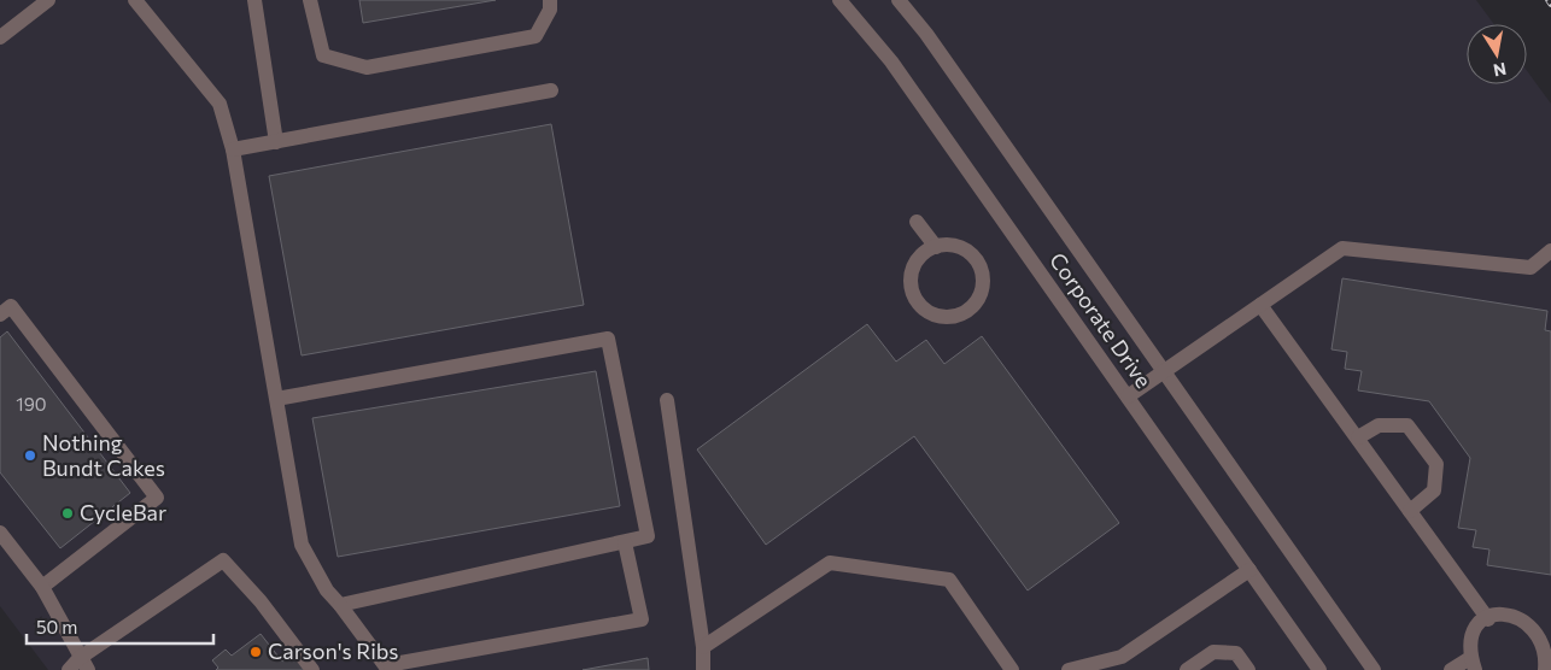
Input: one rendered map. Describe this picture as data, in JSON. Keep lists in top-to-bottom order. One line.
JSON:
{"streets":{"street":["Corporate Drive"]},"places":["Nothing Bundt Cakes","CycleBar","Carson's Ribs"],"house_numbers":["190"],"scale_bar":"50 m","north":"bottom"}
